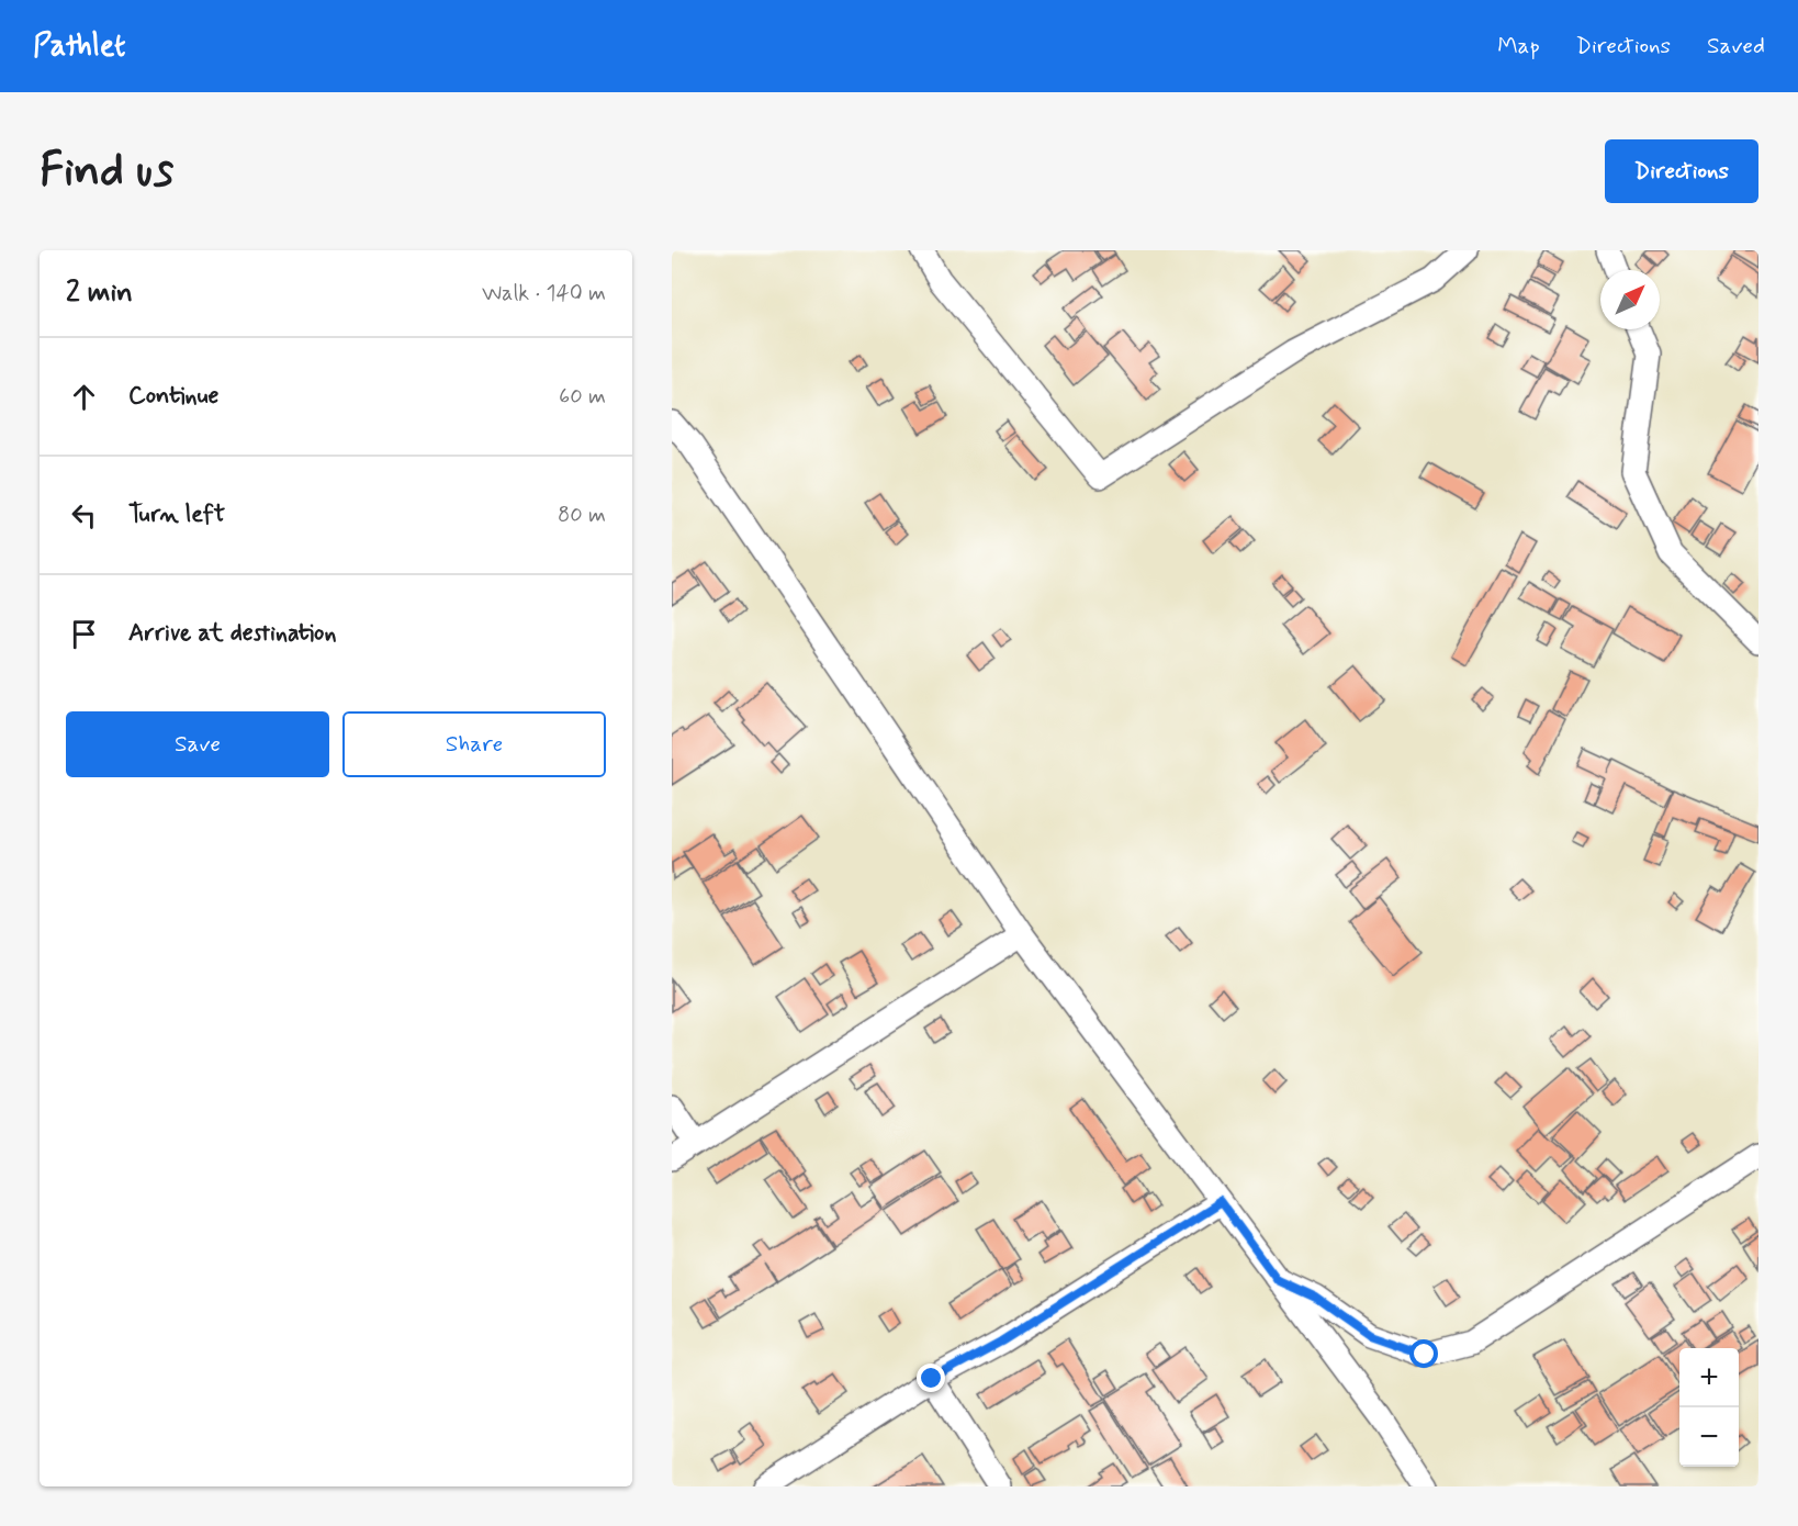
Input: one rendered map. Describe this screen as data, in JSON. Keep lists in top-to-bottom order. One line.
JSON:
{"north":"top right","page":{"header":"Pathlet","nav":["Map","Directions","Saved"],"buttons":["Directions",["Save","Share"]],"title":"Find us","heading":["2 min","Walk · 140 m"],"list":[["Continue","60 m"],["Turn left","80 m"],"Arrive at destination"],"map_buttons":["+","−"]}}
